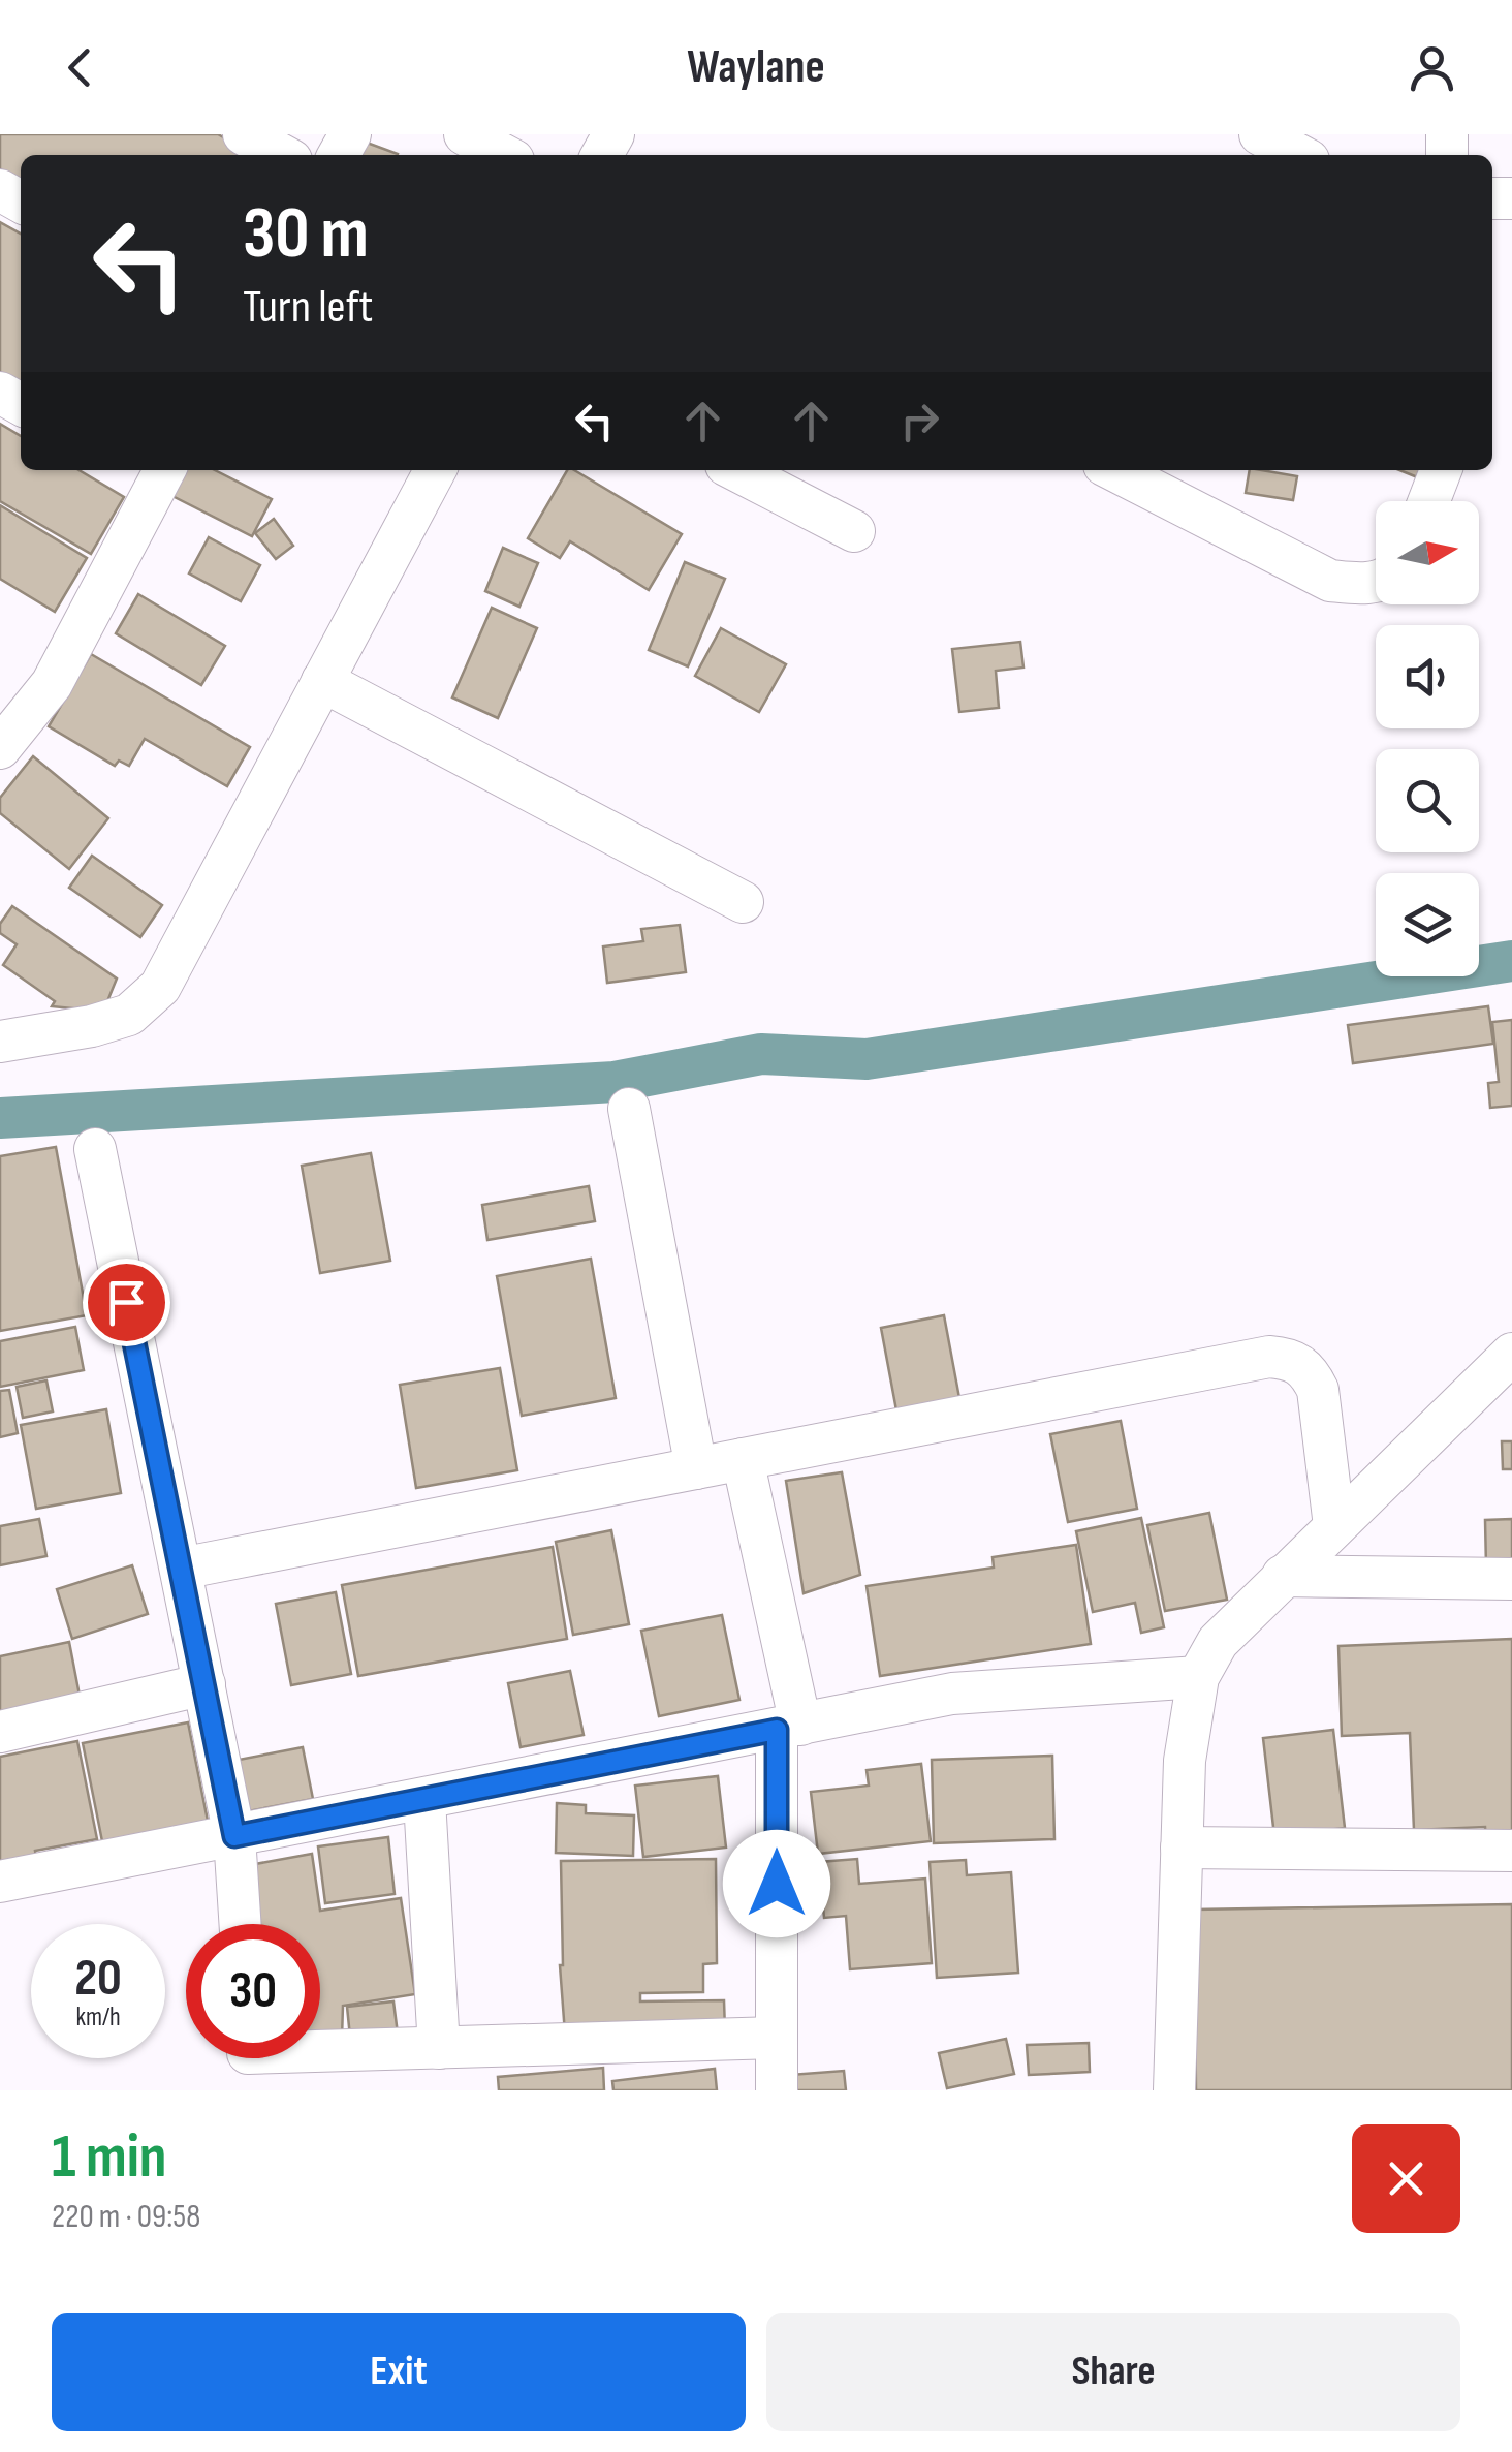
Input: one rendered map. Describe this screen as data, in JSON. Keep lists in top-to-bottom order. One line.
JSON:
{"north":"right","page":{"header":"Waylane","turn":["30 m","Turn left"],"speed":"20 km/h","limit":"30","heading":["1 min","220 m · 09:58"],"buttons":["Exit","Share"]}}
